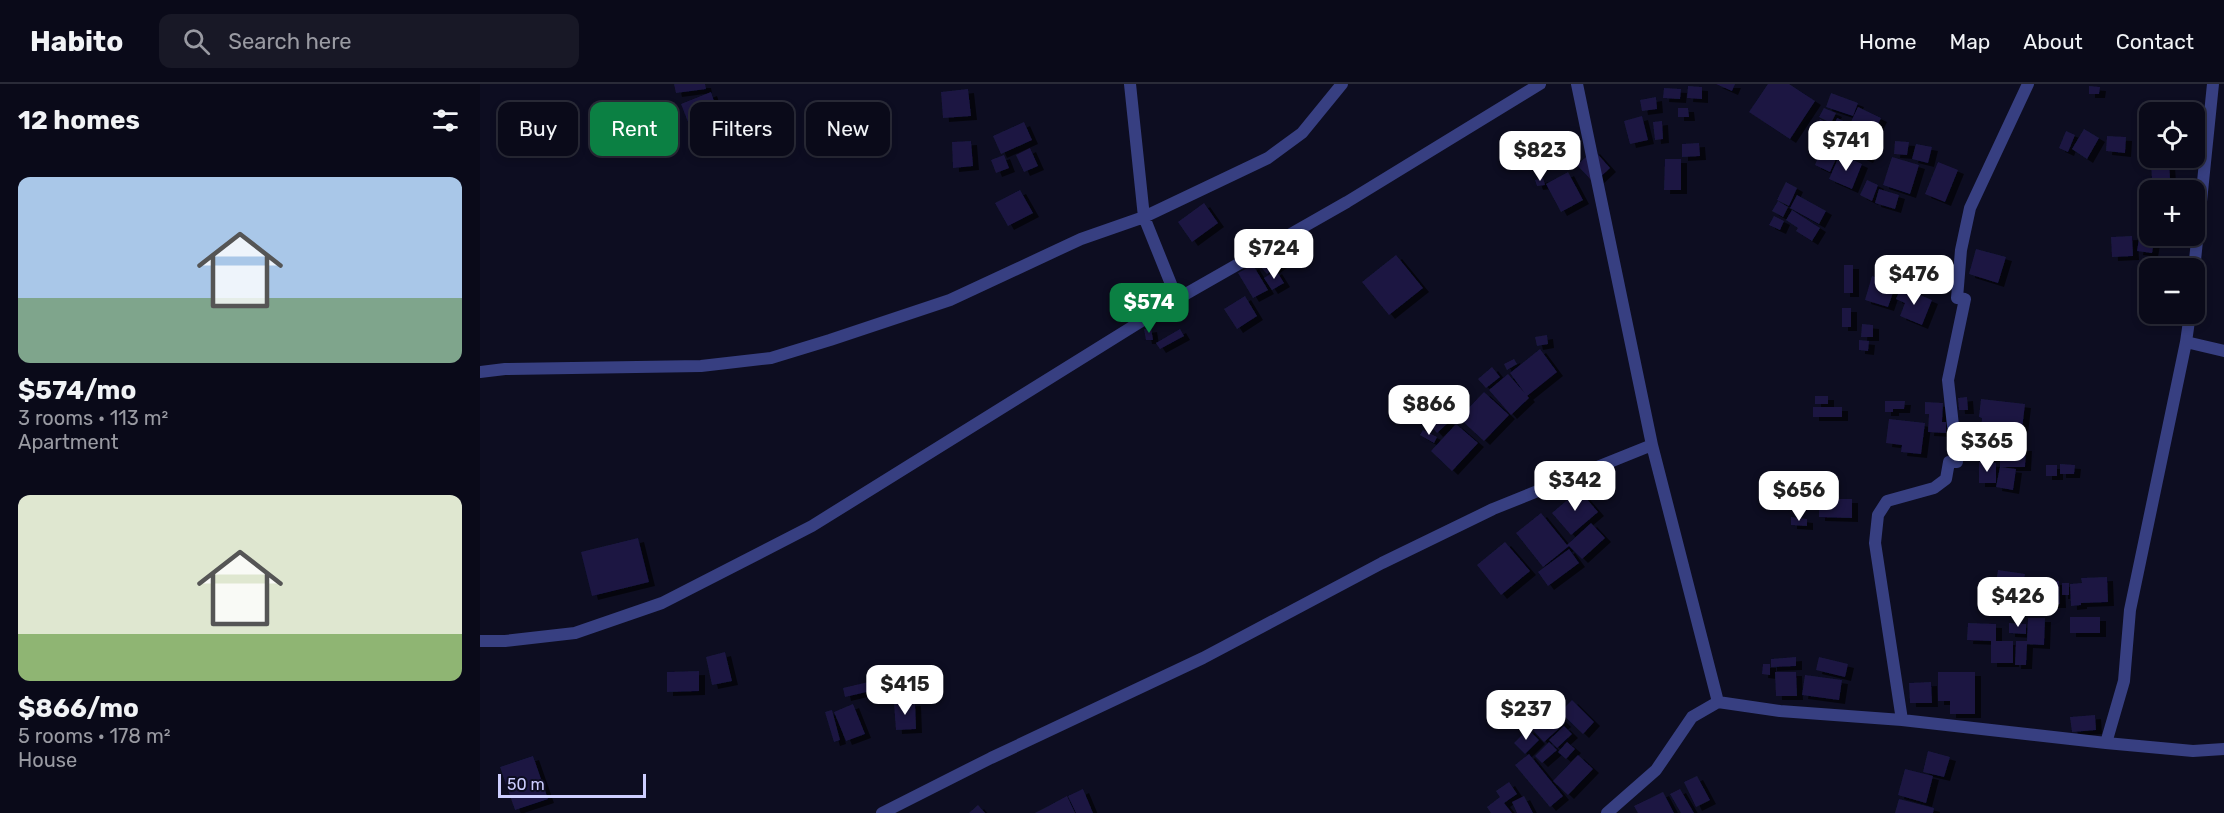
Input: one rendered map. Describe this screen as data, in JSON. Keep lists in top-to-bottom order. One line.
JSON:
{"scale_bar":"50 m","page":{"header":"Habito","search":"Search here","nav":["Home","Map","About","Contact"],"heading":"12 homes","map_buttons":["+","−"],"chip":["Buy","Rent","Filters","New"],"price":["$741","$823","$724","$476","$574","$866","$365","$342","$656","$426","$415","$237"],"list":[{"name":"$574/mo","note":"3 rooms · 113 m² · Apartment"},{"name":"$866/mo","note":"5 rooms · 178 m² · House"}],"scale":"50 m"}}
